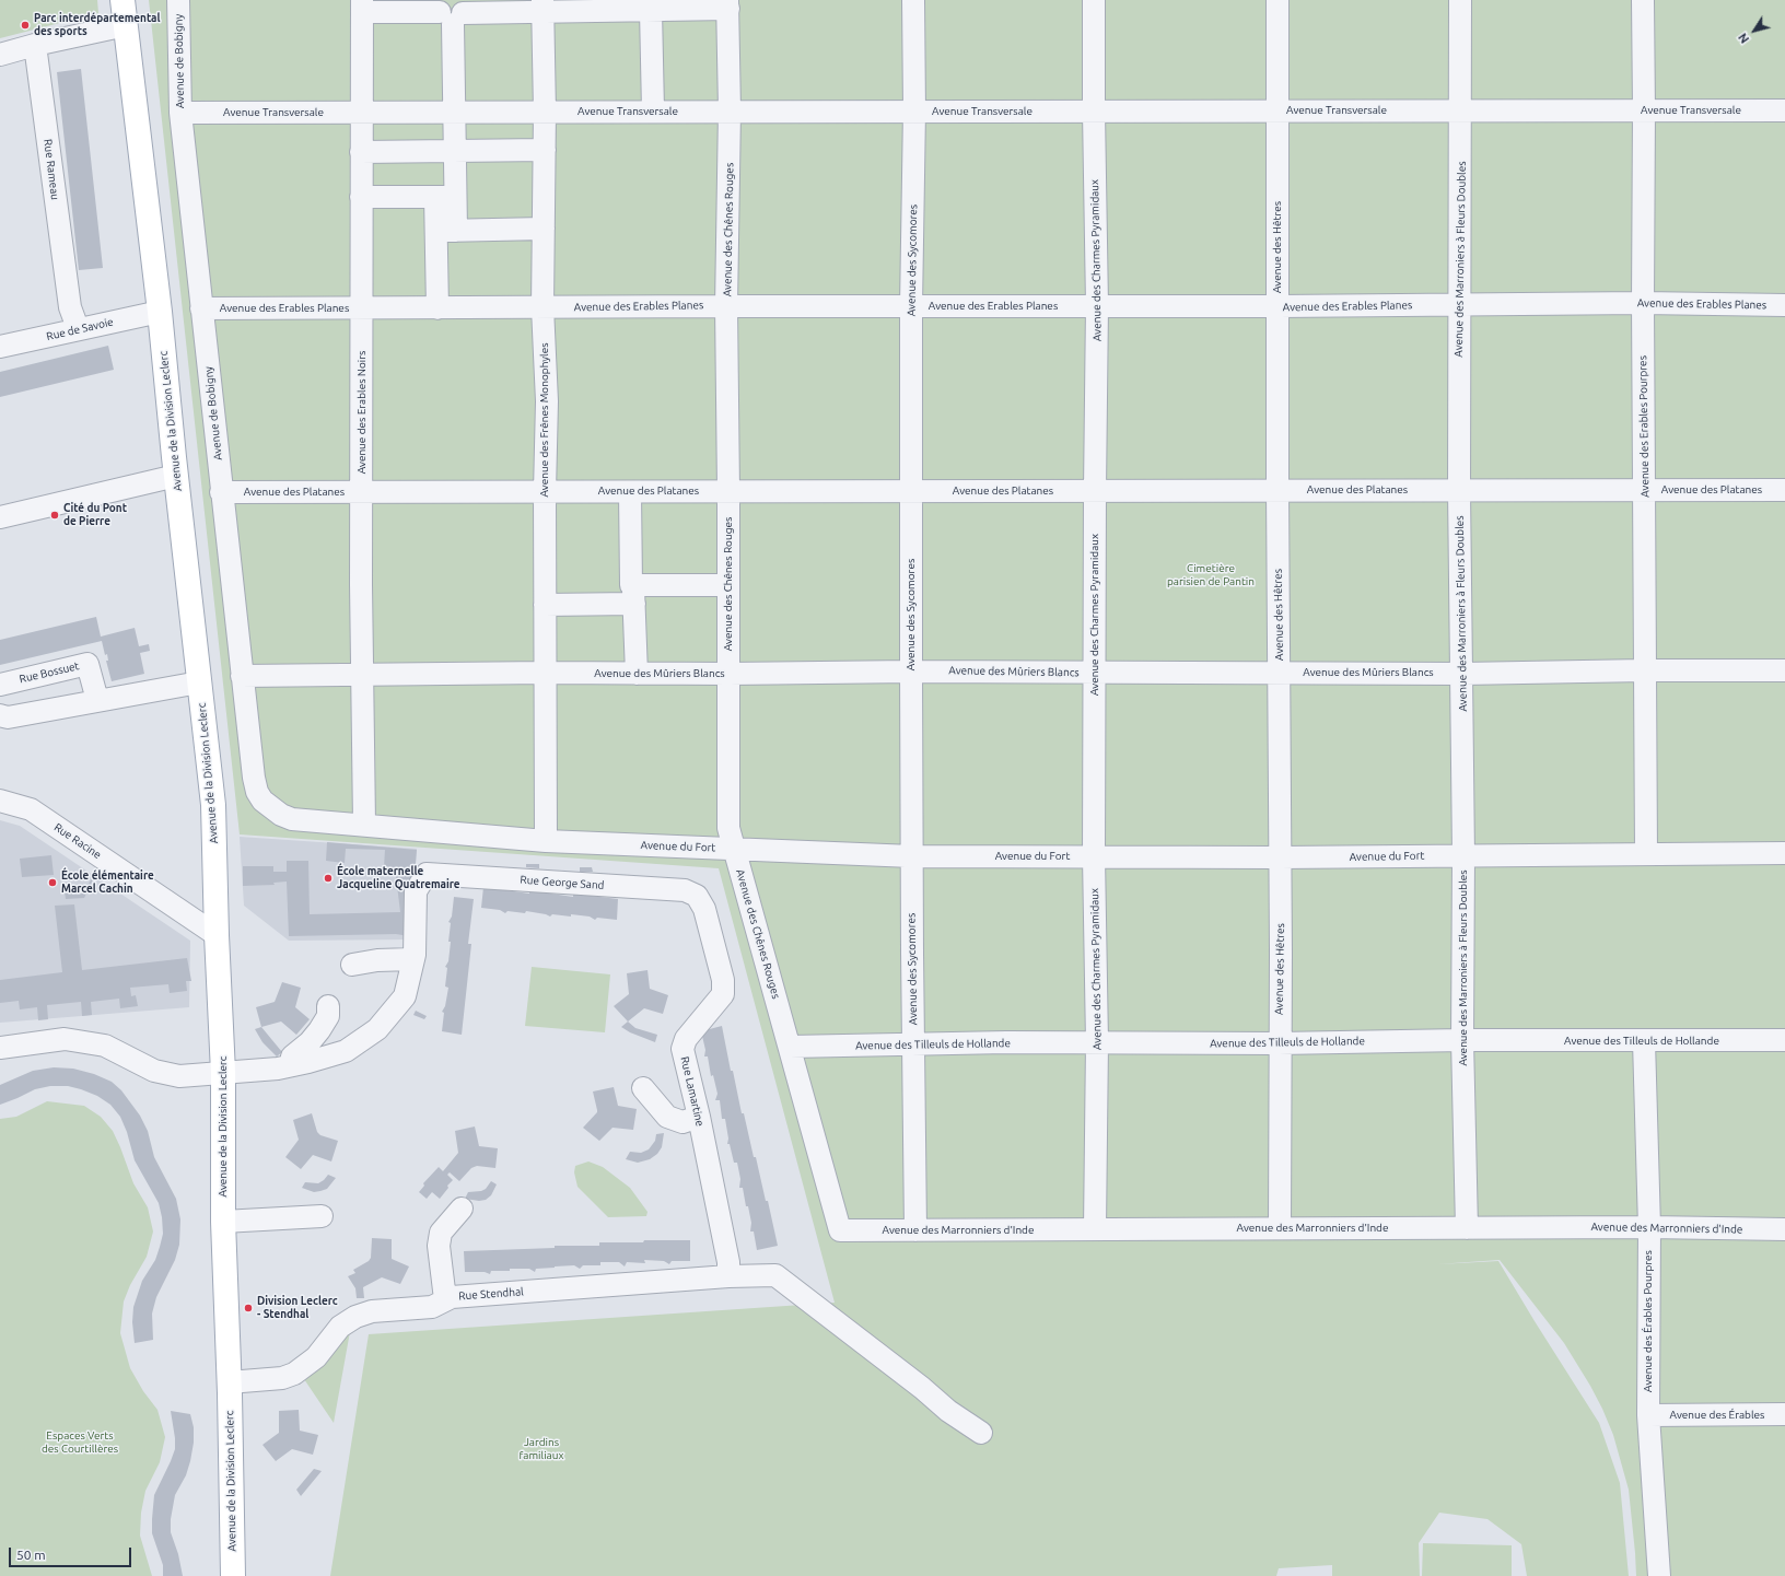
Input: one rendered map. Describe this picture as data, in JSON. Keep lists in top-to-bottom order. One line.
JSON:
{"streets":{"main road":["Avenue de la Division Leclerc"],"street":["Avenue de Bobigny","Avenue Transversale","Rue Rameau","Avenue des Chênes Rouges","Avenue des Hêtres","Avenue des Marroniers à Fleurs Doubles","Avenue des Sycomores","Avenue des Charmes Pyramidaux","Avenue des Erables Planes","Rue de Savoie","Avenue des Erables Noirs","Avenue des Frênes Monophyles","Avenue des Erables Pourpres","Avenue des Platanes","Avenue des Mûriers Blancs","Rue Bossuet","Rue Racine","Avenue du Fort","Rue George Sand","Avenue des Tilleuls de Hollande","Rue Lamartine","Avenue des Marronniers d'Inde","Rue Stendhal","Avenue des Érables Pourpres","Avenue des Érables"]},"crossings":[["Avenue de Bobigny","Avenue Transversale"],["Avenue de Bobigny","Avenue des Erables Planes"],["Avenue de Bobigny","Avenue des Platanes"],["Avenue de Bobigny","Avenue des Mûriers Blancs"],["Avenue de Bobigny","Avenue du Fort"],["Avenue Transversale","Avenue des Chênes Rouges"],["Avenue Transversale","Avenue des Hêtres"],["Avenue Transversale","Avenue des Marroniers à Fleurs Doubles"],["Avenue Transversale","Avenue des Sycomores"],["Avenue Transversale","Avenue des Charmes Pyramidaux"],["Avenue Transversale","Avenue des Erables Noirs"],["Avenue Transversale","Avenue des Frênes Monophyles"],["Avenue Transversale","Avenue des Erables Pourpres"],["Rue Rameau","Rue de Savoie"],["Avenue des Chênes Rouges","Avenue des Erables Planes"],["Avenue des Chênes Rouges","Avenue des Platanes"],["Avenue des Chênes Rouges","Avenue des Mûriers Blancs"],["Avenue des Chênes Rouges","Avenue du Fort"],["Avenue des Chênes Rouges","Avenue des Tilleuls de Hollande"],["Avenue des Chênes Rouges","Avenue des Marronniers d'Inde"],["Avenue des Hêtres","Avenue des Erables Planes"],["Avenue des Hêtres","Avenue des Platanes"],["Avenue des Hêtres","Avenue des Mûriers Blancs"],["Avenue des Hêtres","Avenue du Fort"],["Avenue des Hêtres","Avenue des Tilleuls de Hollande"],["Avenue des Hêtres","Avenue des Marronniers d'Inde"],["Avenue des Marroniers à Fleurs Doubles","Avenue des Erables Planes"],["Avenue des Marroniers à Fleurs Doubles","Avenue des Platanes"],["Avenue des Marroniers à Fleurs Doubles","Avenue des Mûriers Blancs"],["Avenue des Marroniers à Fleurs Doubles","Avenue du Fort"],["Avenue des Marroniers à Fleurs Doubles","Avenue des Tilleuls de Hollande"],["Avenue des Marroniers à Fleurs Doubles","Avenue des Marronniers d'Inde"],["Avenue des Sycomores","Avenue des Erables Planes"],["Avenue des Sycomores","Avenue des Platanes"],["Avenue des Sycomores","Avenue des Mûriers Blancs"],["Avenue des Sycomores","Avenue du Fort"],["Avenue des Sycomores","Avenue des Tilleuls de Hollande"],["Avenue des Sycomores","Avenue des Marronniers d'Inde"],["Avenue des Charmes Pyramidaux","Avenue des Erables Planes"],["Avenue des Charmes Pyramidaux","Avenue des Platanes"],["Avenue des Charmes Pyramidaux","Avenue des Mûriers Blancs"],["Avenue des Charmes Pyramidaux","Avenue du Fort"],["Avenue des Charmes Pyramidaux","Avenue des Tilleuls de Hollande"],["Avenue des Charmes Pyramidaux","Avenue des Marronniers d'Inde"],["Avenue des Erables Planes","Avenue des Erables Noirs"],["Avenue des Erables Planes","Avenue des Frênes Monophyles"],["Avenue des Erables Planes","Avenue des Erables Pourpres"],["Rue de Savoie","Avenue de la Division Leclerc"],["Avenue des Erables Noirs","Avenue des Platanes"],["Avenue des Erables Noirs","Avenue des Mûriers Blancs"],["Avenue des Erables Noirs","Avenue du Fort"],["Avenue des Frênes Monophyles","Avenue des Platanes"],["Avenue des Frênes Monophyles","Avenue des Mûriers Blancs"],["Avenue des Frênes Monophyles","Avenue du Fort"],["Avenue de la Division Leclerc","Rue Racine"],["Avenue de la Division Leclerc","Rue Stendhal"],["Avenue des Erables Pourpres","Avenue des Platanes"],["Avenue des Erables Pourpres","Avenue des Mûriers Blancs"],["Avenue des Erables Pourpres","Avenue du Fort"],["Rue George Sand","Rue Lamartine"],["Avenue des Tilleuls de Hollande","Avenue des Érables Pourpres"],["Rue Lamartine","Rue Stendhal"],["Avenue des Marronniers d'Inde","Avenue des Érables Pourpres"],["Avenue des Érables Pourpres","Avenue des Érables"]],"parks":["Cimetière parisien de Pantin","Espaces Verts des Courtillères","Jardins familiaux"],"places":["Parc interdépartemental des sports","Cité du Pont de Pierre","École maternelle Jacqueline Quatremaire","École élémentaire Marcel Cachin","Division Leclerc - Stendhal"],"scale_bar":"50 m","north":"bottom left"}
